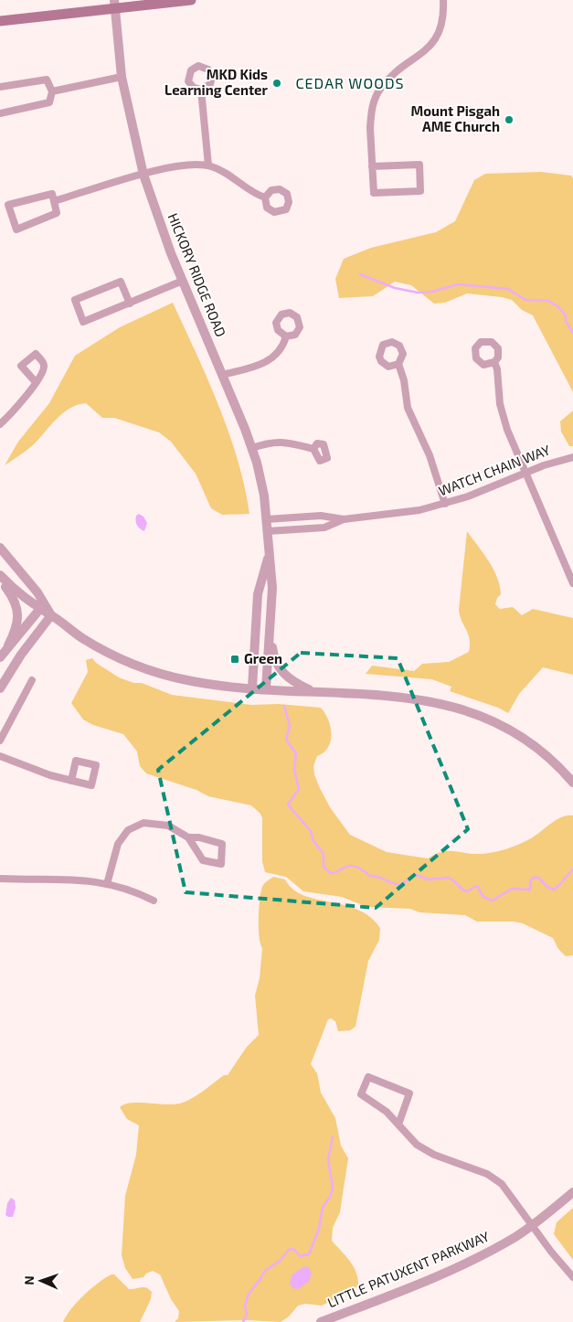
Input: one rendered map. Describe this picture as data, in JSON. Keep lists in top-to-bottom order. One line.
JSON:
{"streets":{"street":["HICKORY RIDGE ROAD","WATCH CHAIN WAY","LITTLE PATUXENT PARKWAY"]},"crossings":[["HICKORY RIDGE ROAD","WATCH CHAIN WAY"]],"districts":["CEDAR WOODS"],"places":{"other":["MKD Kids Learning Center","Mount Pisgah AME Church"],"transit":["Green"]},"north":"left"}
